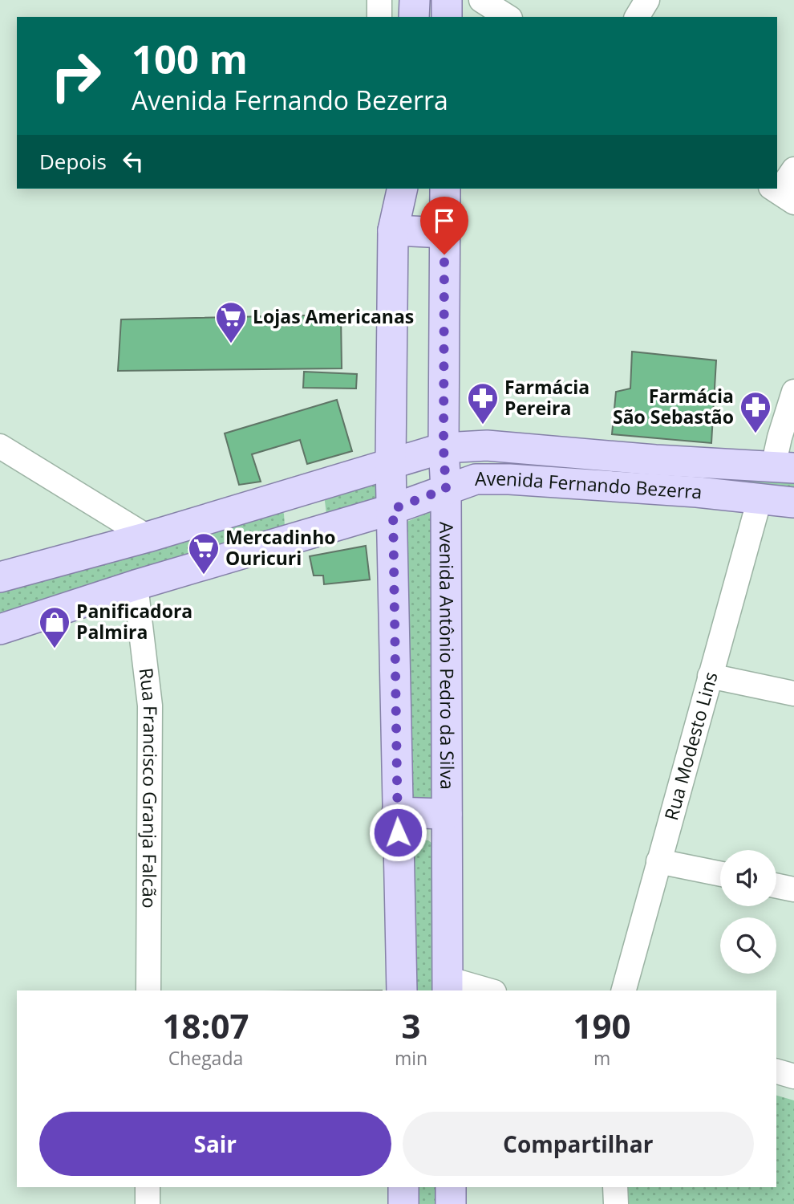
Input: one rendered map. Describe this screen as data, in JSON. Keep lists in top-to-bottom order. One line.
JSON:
{"streets":{"main road":["Avenida Fernando Bezerra","Avenida Antônio Pedro da Silva"],"street":["Rua Modesto Lins","Rua Francisco Granja Falcão"]},"crossings":[["Avenida Fernando Bezerra","Avenida Antônio Pedro da Silva"],["Avenida Fernando Bezerra","Rua Modesto Lins"],["Avenida Fernando Bezerra","Rua Francisco Granja Falcão"]],"places":{"supermarket":["Lojas Americanas","Mercadinho Ouricuri"],"pharmacy":["Farmácia Pereira","Farmácia São Sebastão"],"shop":["Panificadora Palmira"]},"page":{"turn":["100 m","Avenida Fernando Bezerra"],"then":"Depois","eta":["18:07","Chegada","3","min","190","m"],"buttons":["Sair","Compartilhar"]}}
